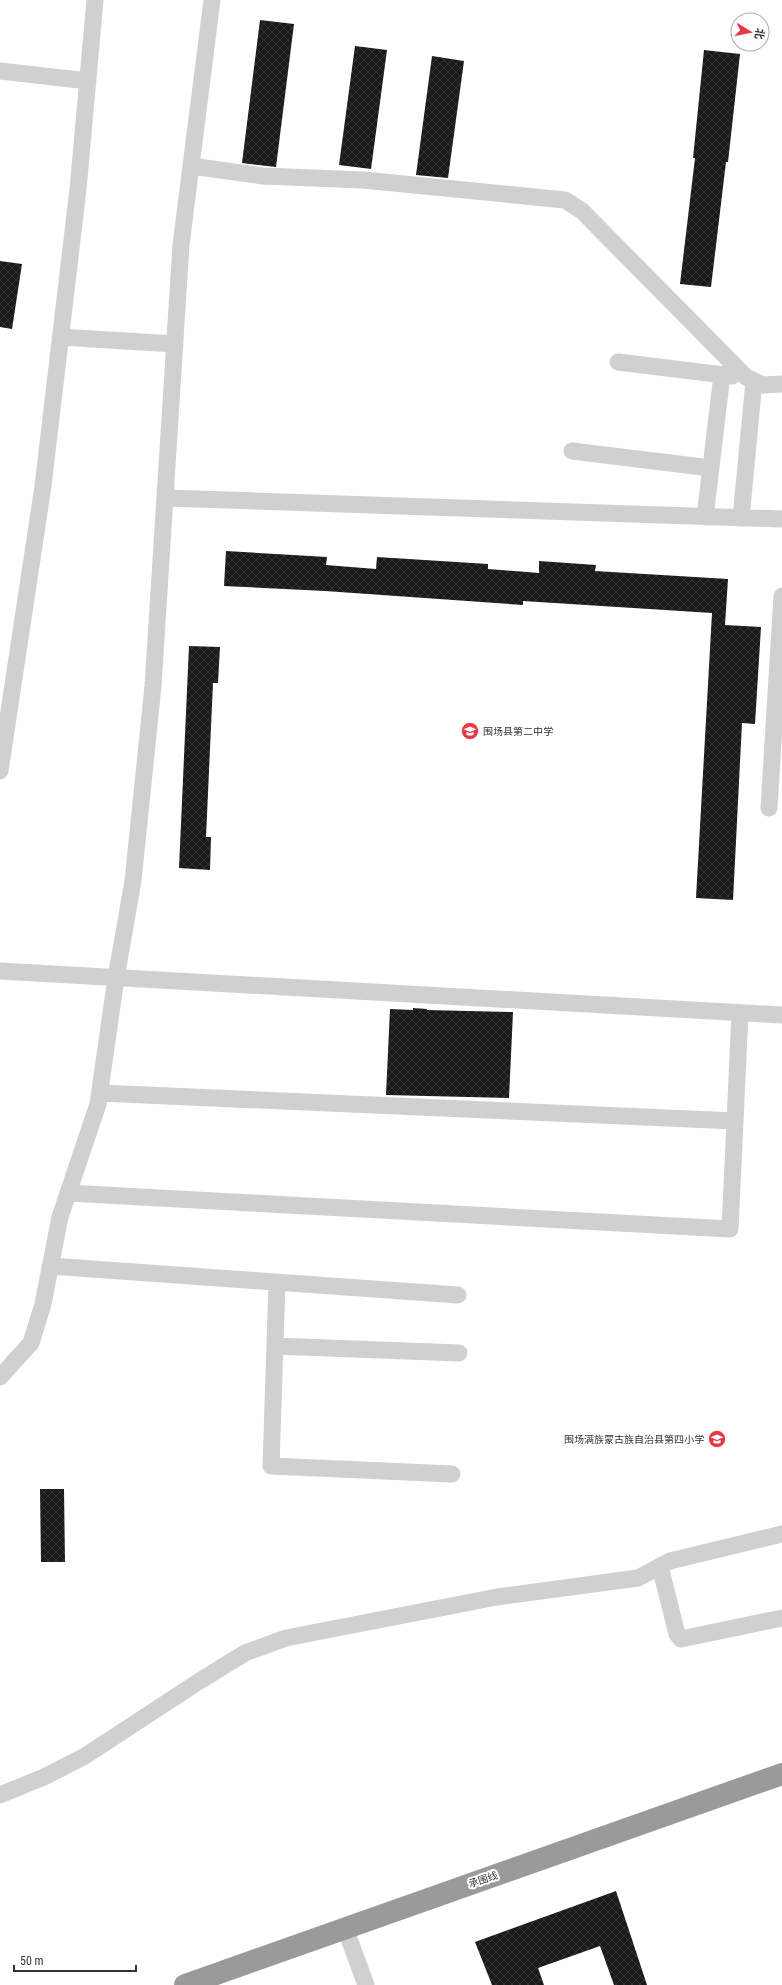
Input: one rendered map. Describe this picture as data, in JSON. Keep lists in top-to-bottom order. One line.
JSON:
{"streets":{"highway":["承围线"]},"places":{"school or university":["围场县第二中学","围场满族蒙古族自治县第四小学"]},"scale_bar":"50 m","north":"right"}
